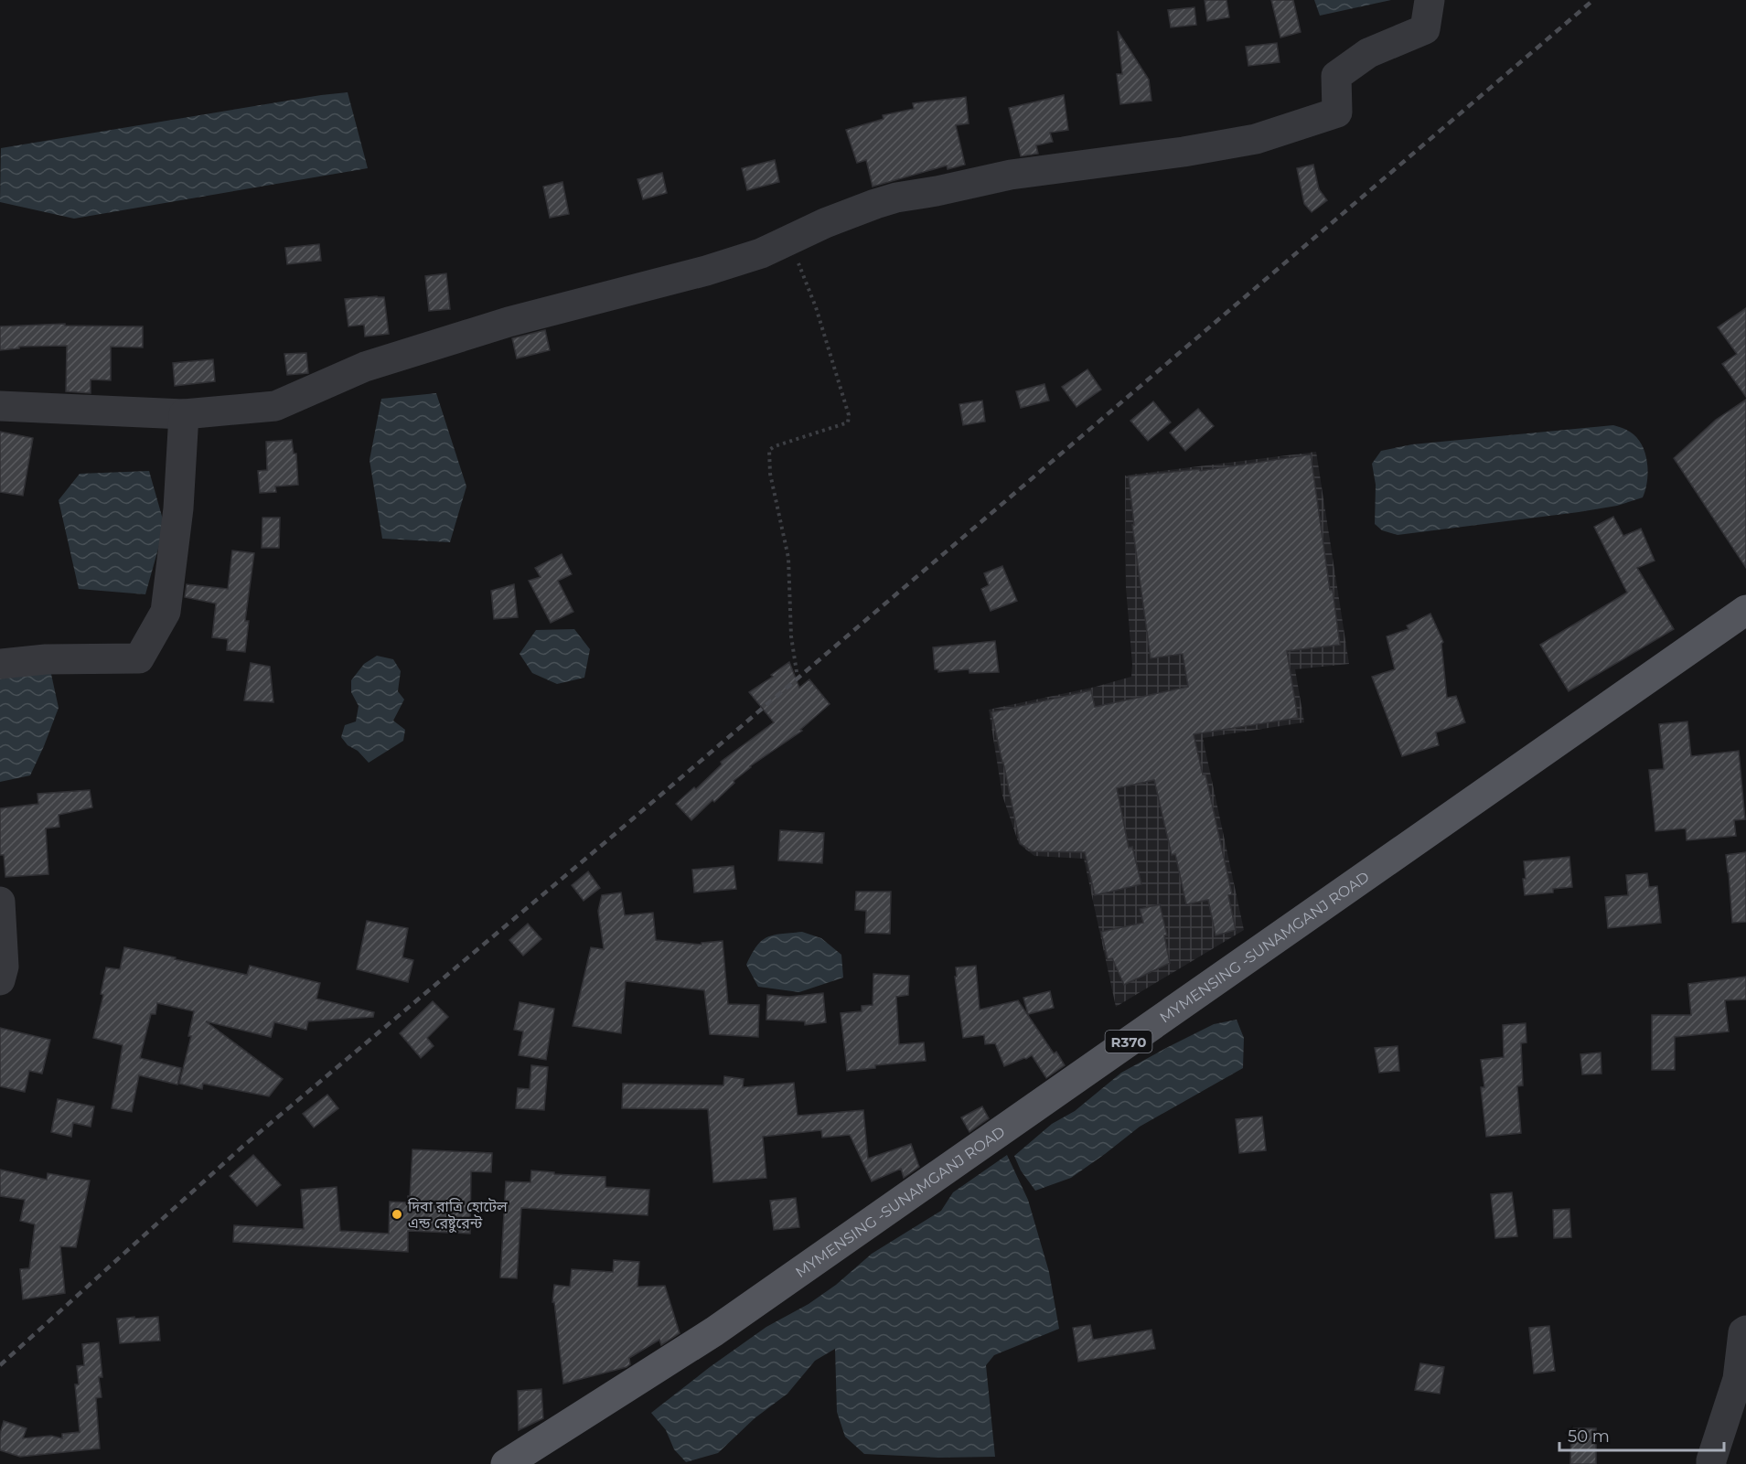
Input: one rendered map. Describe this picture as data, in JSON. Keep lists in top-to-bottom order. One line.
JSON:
{"streets":{"main road":["MYMENSING -SUNAMGANJ ROAD","R370"]},"places":["দিবা রাত্রি হোটেল এন্ড রেষ্টুরেন্ট"],"scale_bar":"50 m"}
